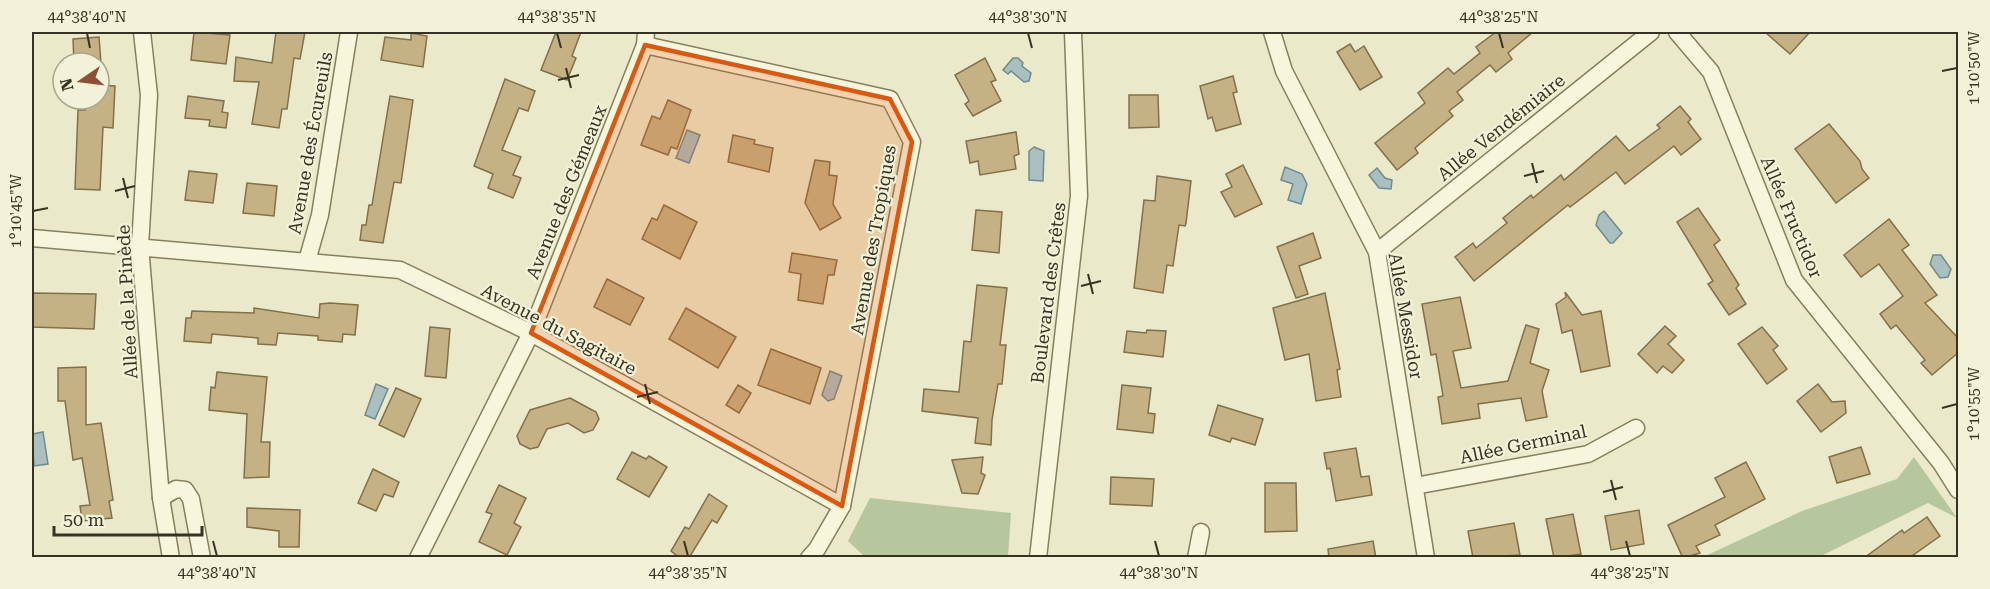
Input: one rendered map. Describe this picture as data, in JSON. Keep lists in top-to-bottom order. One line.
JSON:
{"streets":{"street":["Allée Vendémiaire","Avenue des Écureuils","Avenue des Gémeaux","Allée Fructidor","Avenue des Tropiques","Boulevard des Crêtes","Allée de la Pinède","Allée Messidor","Avenue du Sagitaire","Allée Germinal"]},"crossings":[["Allée Vendémiaire","Allée Messidor"],["Avenue des Écureuils","Avenue du Sagitaire"],["Avenue des Gémeaux","Avenue des Tropiques"],["Avenue des Gémeaux","Avenue du Sagitaire"],["Avenue des Tropiques","Avenue du Sagitaire"],["Allée de la Pinède","Avenue du Sagitaire"],["Allée Messidor","Allée Germinal"]],"scale_bar":"50 m","north":"left","coordinates":["44°38'40\"N","44°38'35\"N","44°38'30\"N","44°38'25\"N","1°10'50\"W","1°10'45\"W","1°10'55\"W"]}
